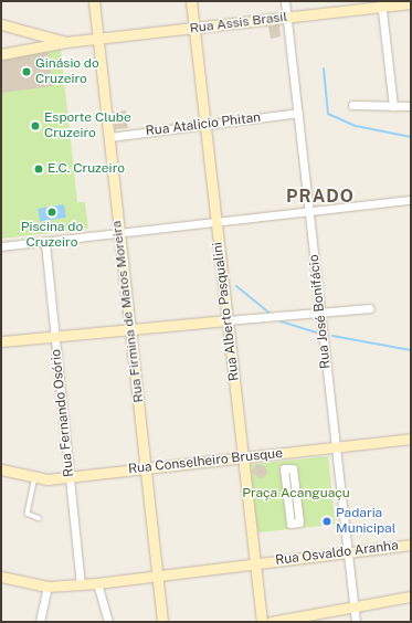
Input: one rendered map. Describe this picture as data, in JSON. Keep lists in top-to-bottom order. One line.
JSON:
{"streets":{"street":["Rua Assis Brasil","Rua Atalicio Phitan","Rua Firmina de Matos Moreira","Rua Alberto Pasqualini","Rua José Bonifácio","Rua Fernando Osório","Rua Conselheiro Brusque","Rua Osvaldo Aranha"]},"crossings":[["Rua Assis Brasil","Rua Firmina de Matos Moreira"],["Rua Assis Brasil","Rua Alberto Pasqualini"],["Rua Assis Brasil","Rua José Bonifácio"],["Rua Atalicio Phitan","Rua Firmina de Matos Moreira"],["Rua Atalicio Phitan","Rua Alberto Pasqualini"],["Rua Atalicio Phitan","Rua José Bonifácio"],["Rua Firmina de Matos Moreira","Rua Conselheiro Brusque"],["Rua Firmina de Matos Moreira","Rua Osvaldo Aranha"],["Rua Alberto Pasqualini","Rua Conselheiro Brusque"],["Rua Alberto Pasqualini","Rua Osvaldo Aranha"],["Rua José Bonifácio","Rua Conselheiro Brusque"],["Rua José Bonifácio","Rua Osvaldo Aranha"],["Rua Fernando Osório","Rua Conselheiro Brusque"],["Rua Fernando Osório","Rua Osvaldo Aranha"]],"districts":["PRADO"],"parks":["Praça Acanguaçu"],"places":["Ginásio do Cruzeiro","Esporte Clube Cruzeiro","E.C. Cruzeiro","Piscina do Cruzeiro","Padaria Municipal"]}
